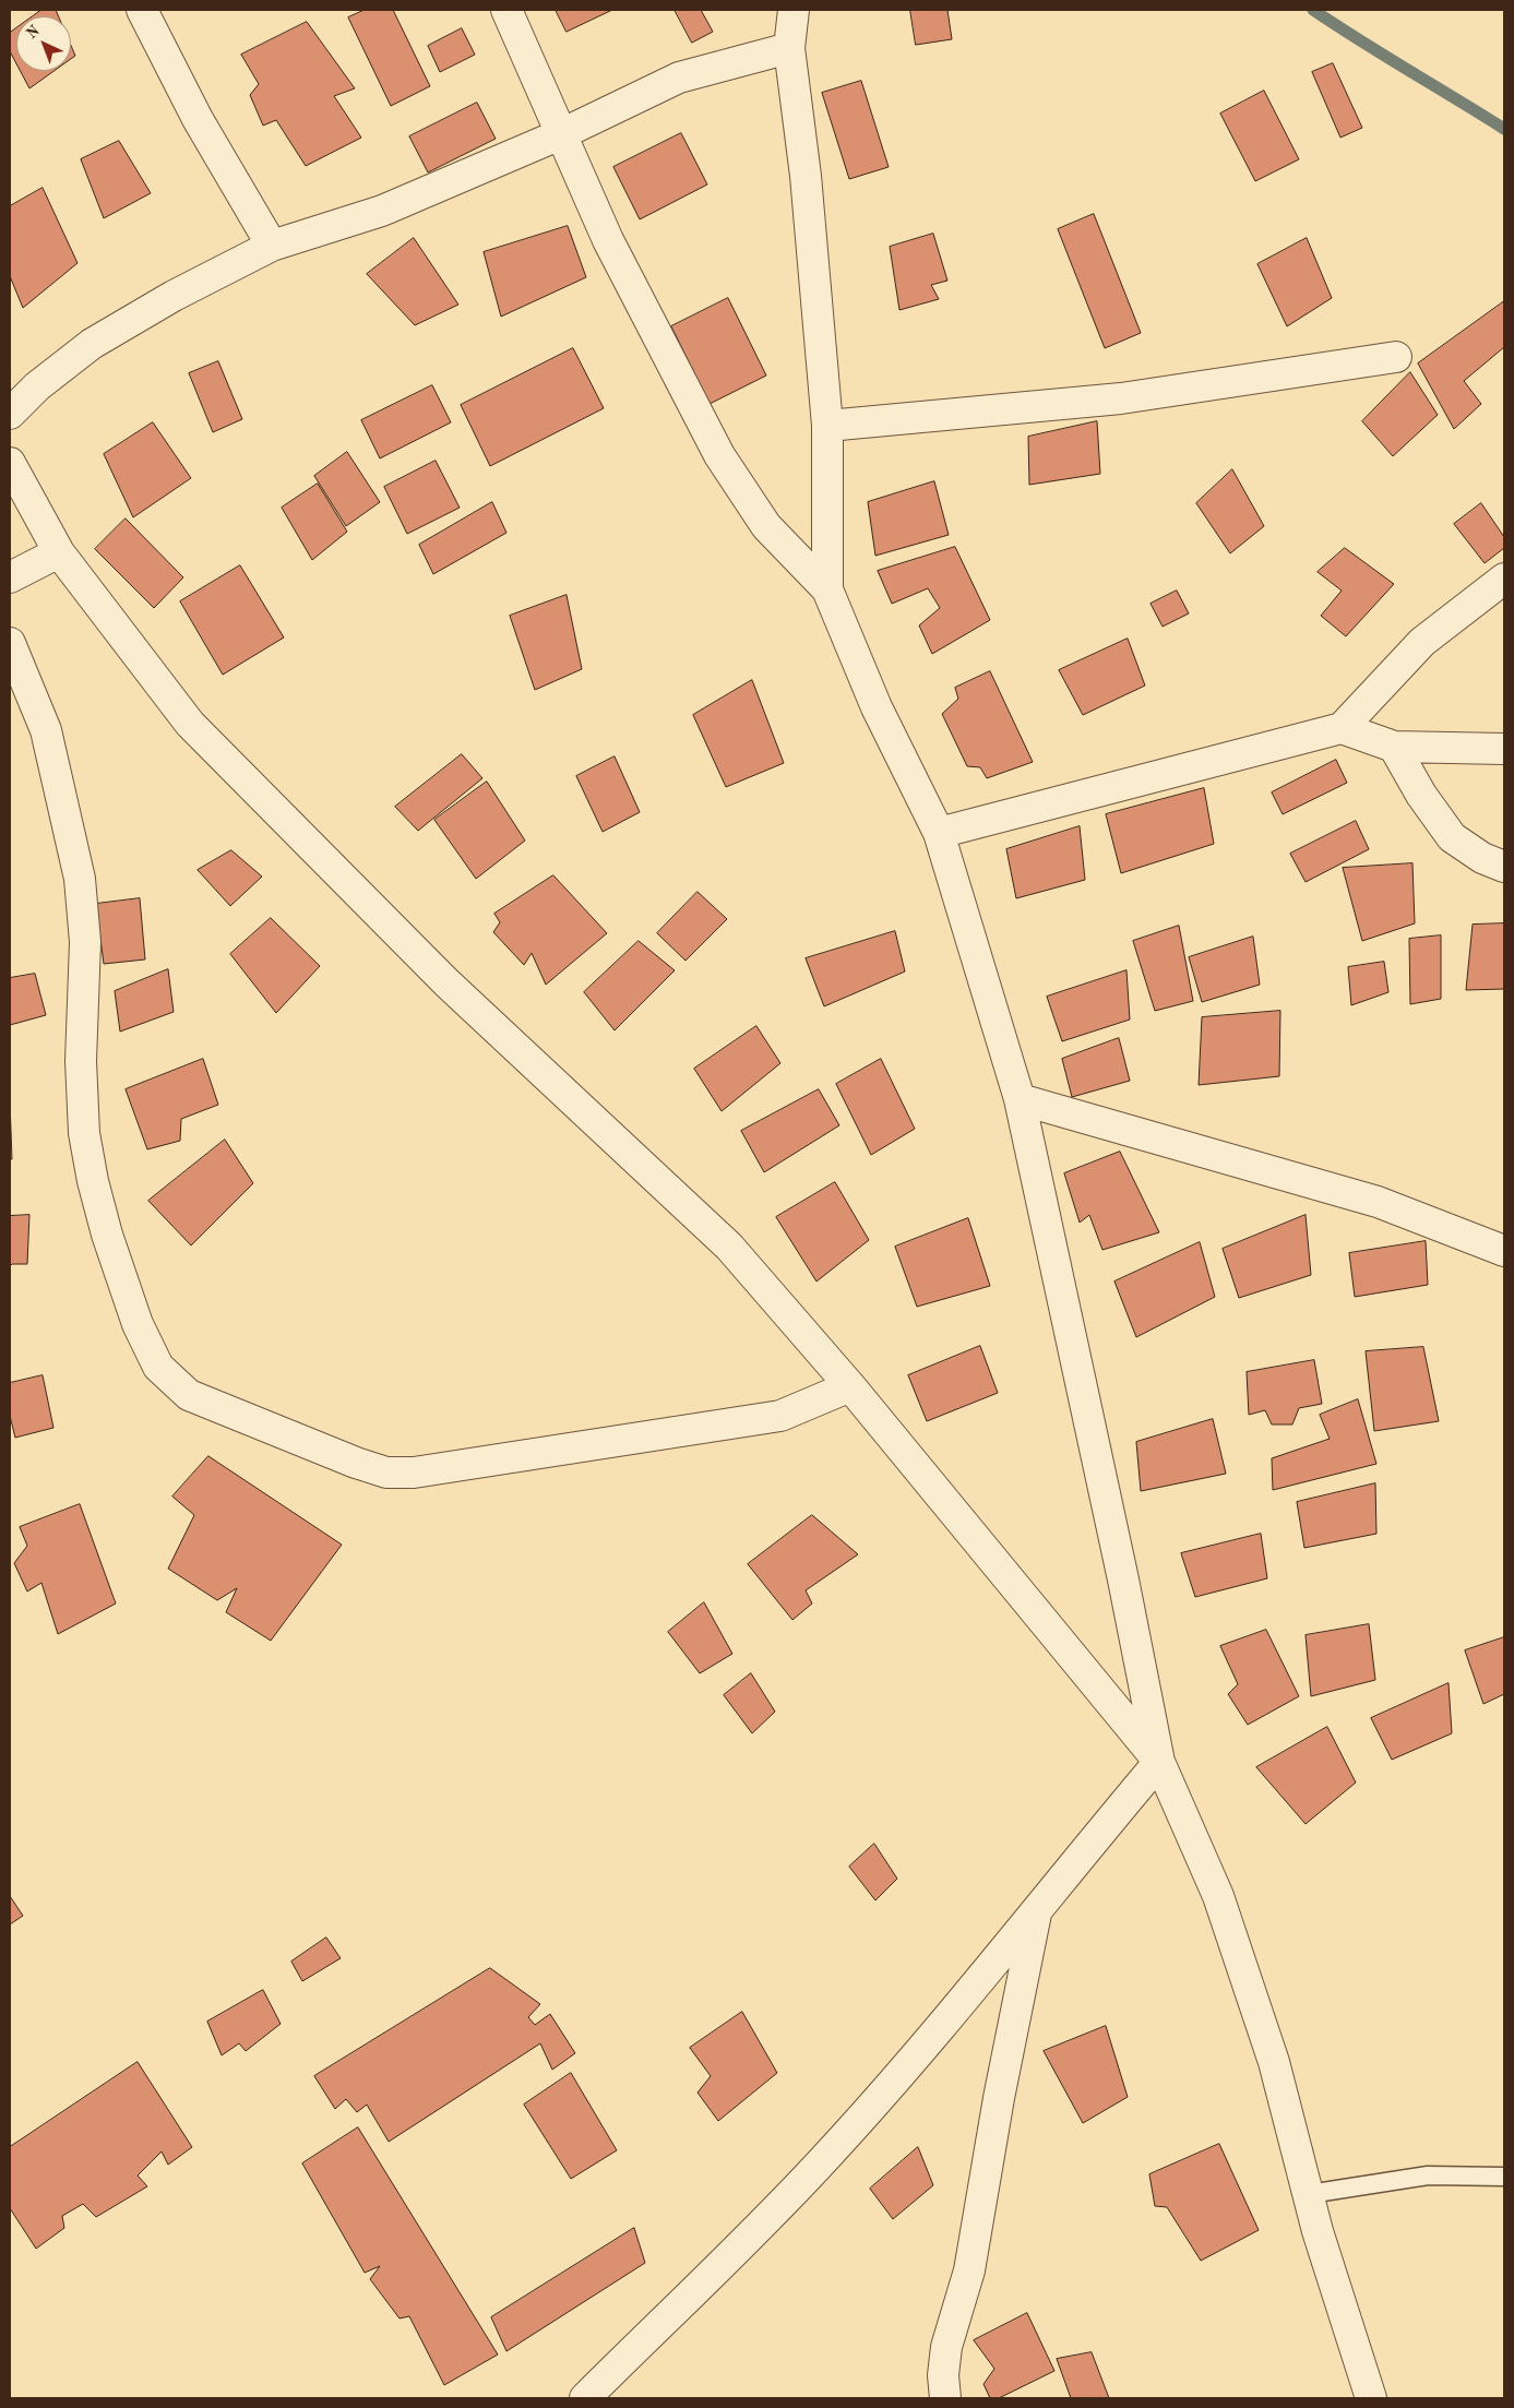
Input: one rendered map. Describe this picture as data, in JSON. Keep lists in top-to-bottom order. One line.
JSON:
{"north":"top left"}
